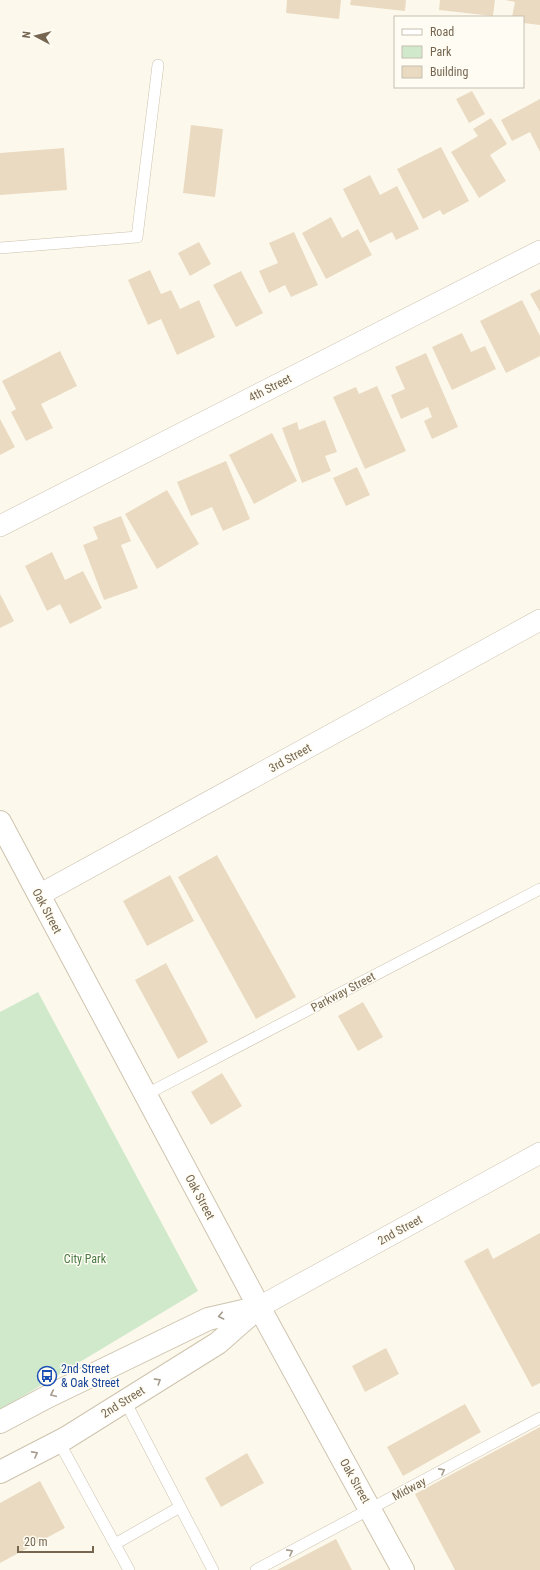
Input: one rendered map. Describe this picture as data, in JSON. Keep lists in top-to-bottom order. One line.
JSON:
{"streets":{"street":["4th Street","3rd Street","Oak Street","2nd Street"],"lane":["Parkway Street","Midway"]},"crossings":[["3rd Street","Oak Street"],["Oak Street","Parkway Street"],["Oak Street","2nd Street"],["Oak Street","Midway"]],"one_way":["Midway"],"parks":["City Park"],"places":{"bus stop":["2nd Street & Oak Street"]},"legend":["Road","Park","Building"],"scale_bar":"20 m","north":"left"}
